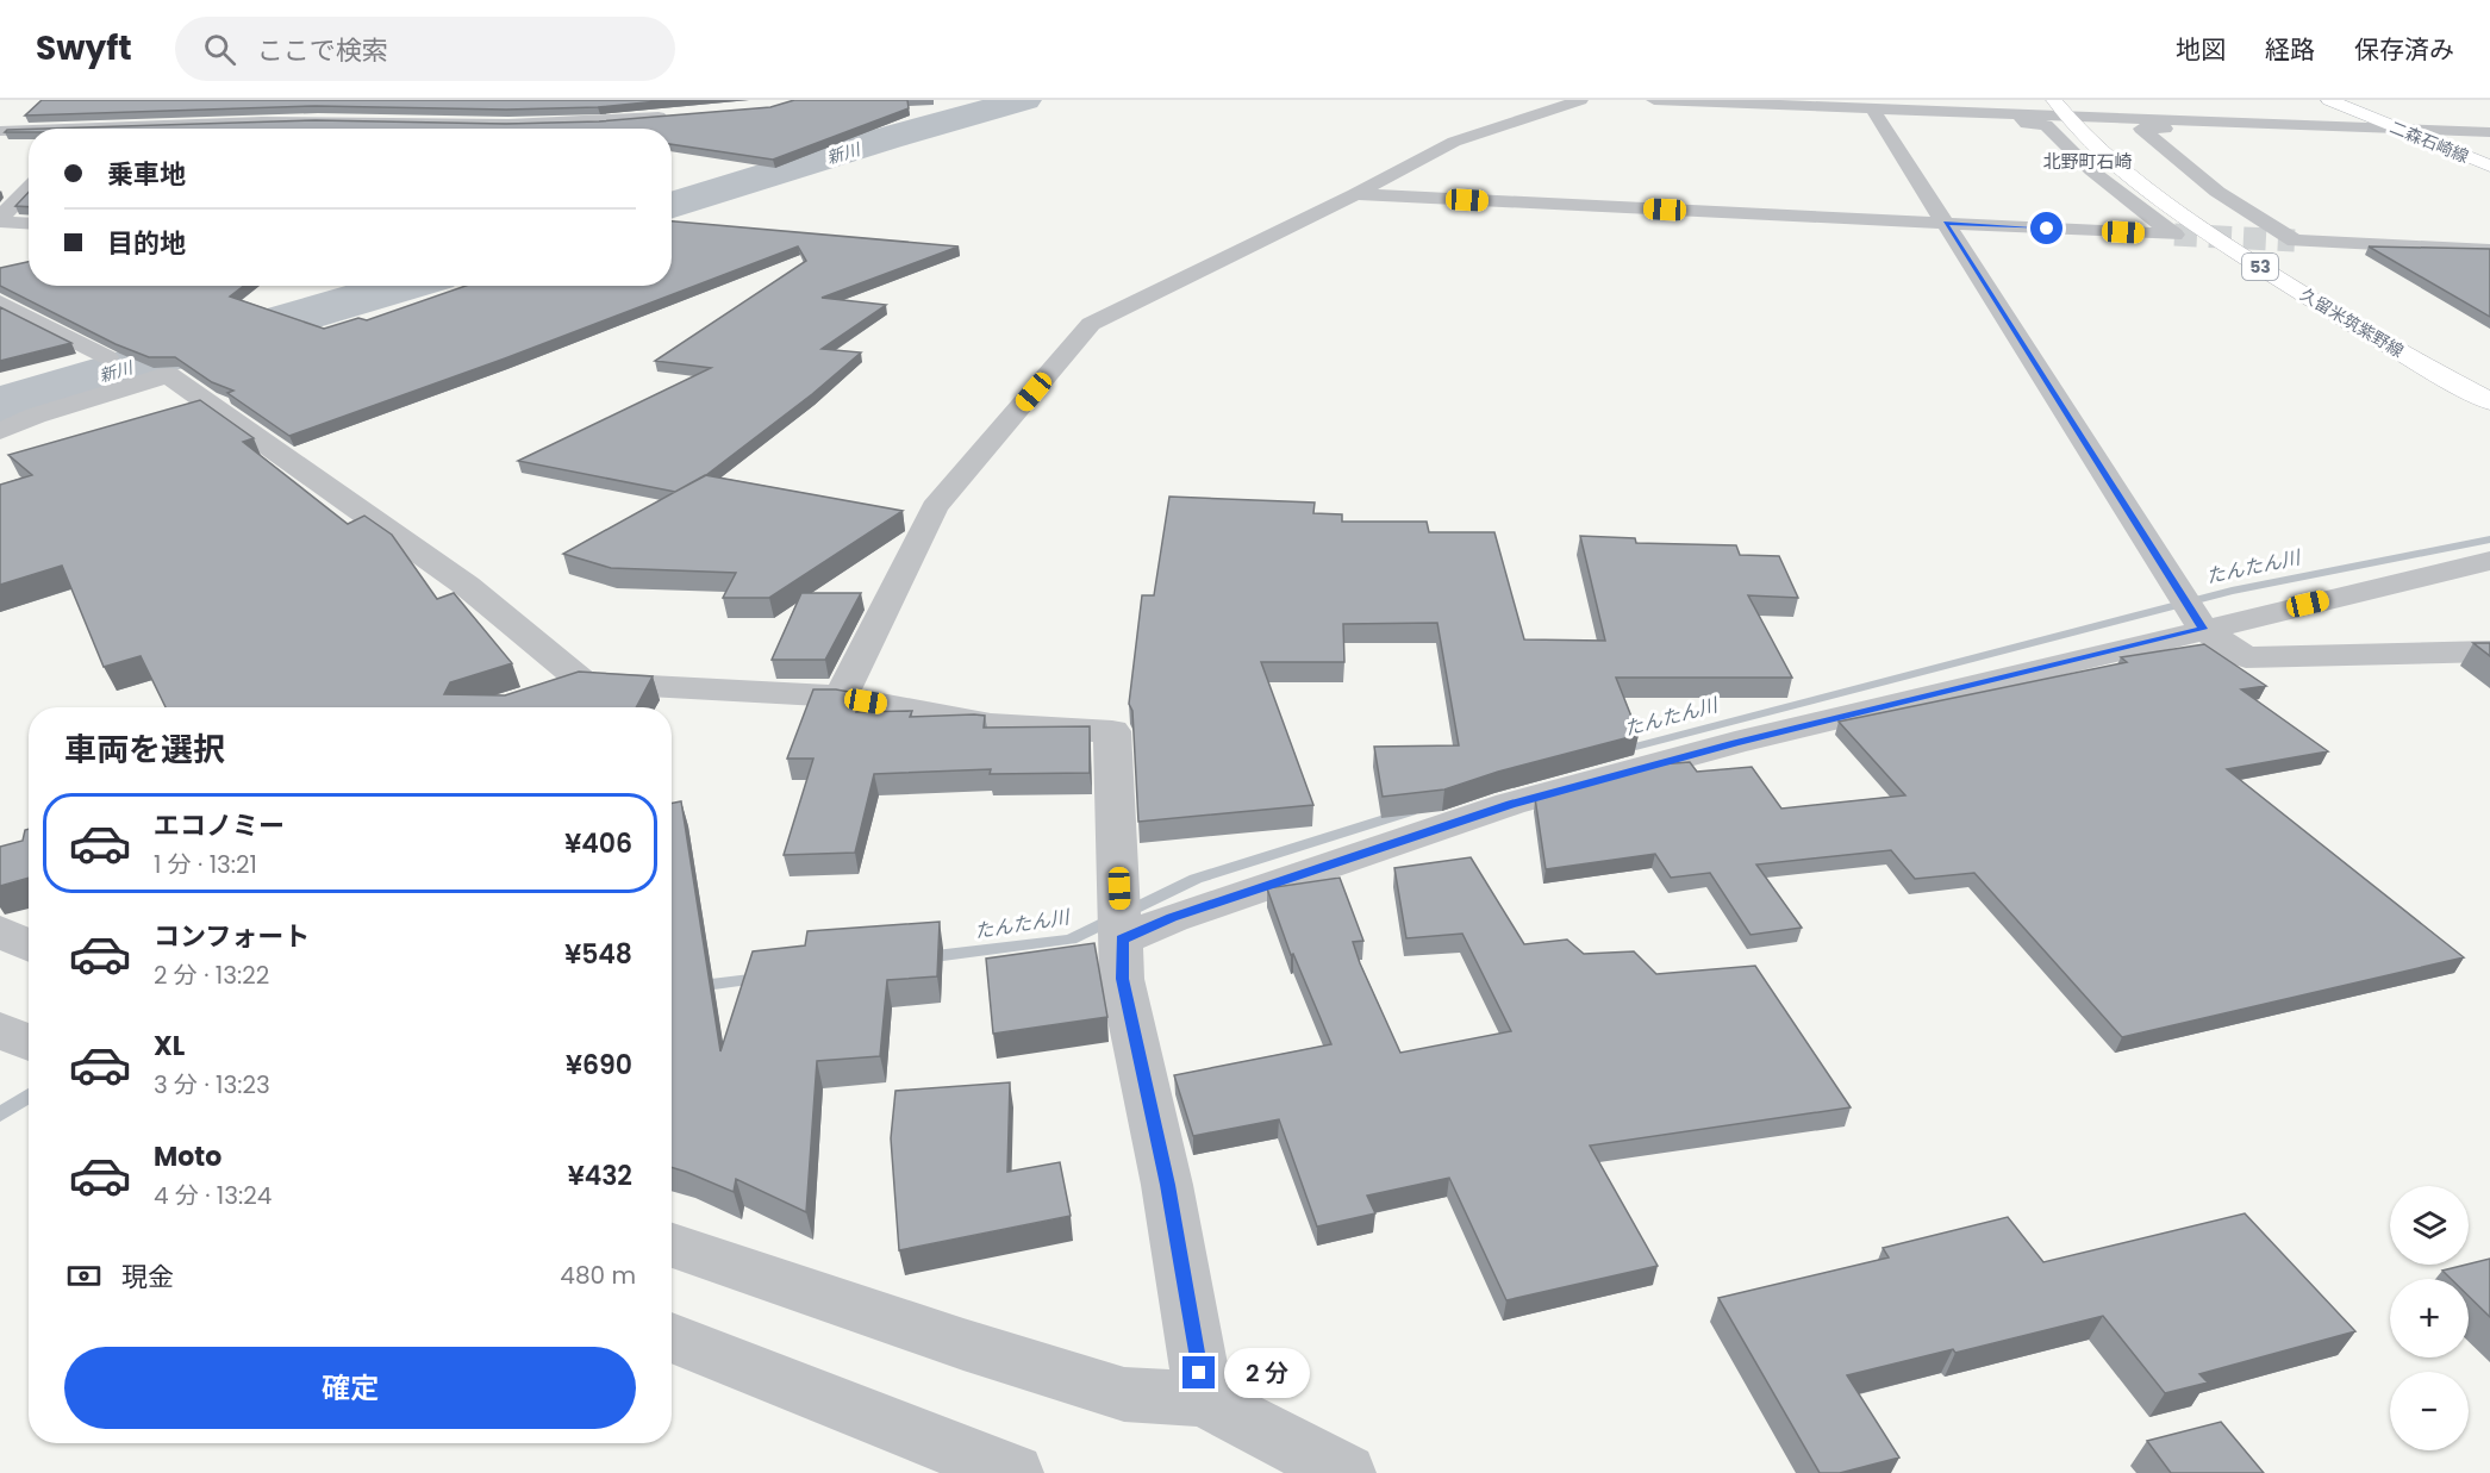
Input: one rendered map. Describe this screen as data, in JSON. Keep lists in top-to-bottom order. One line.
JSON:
{"streets":{"main road":["二森石崎線","53","久留米筑紫野線"]},"districts":["北野町石崎"],"water":["新川","たんたん川"],"page":{"header":"Swyft","search":"ここで検索","nav":["地図","経路","保存済み"],"banner":["乗車地","目的地"],"heading":"車両を選択","list":[{"name":"エコノミー","note":"1 分 · 13:21","value":"¥406"},{"name":"コンフォート","note":"2 分 · 13:22","value":"¥548"},{"name":"XL","note":"3 分 · 13:23","value":"¥690"},{"name":"Moto","note":"4 分 · 13:24","value":"¥432"}],"map_buttons":["+","−"],"pay":["現金","480 m"],"buttons":"確定","bubble":"2 分"}}
